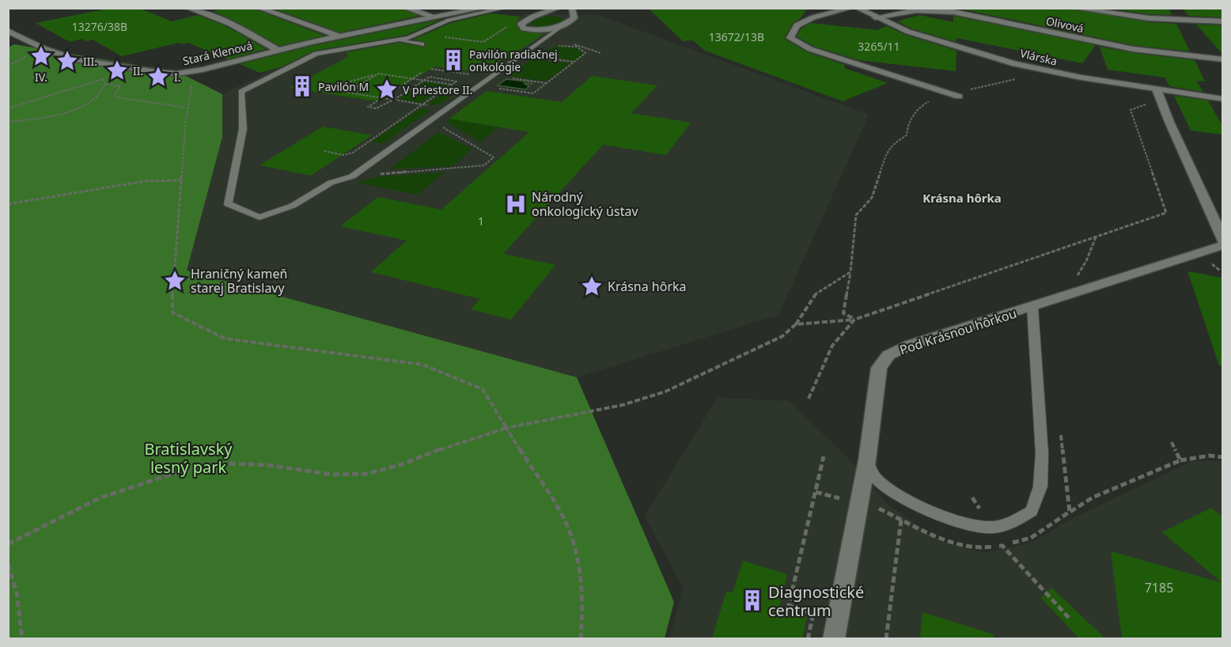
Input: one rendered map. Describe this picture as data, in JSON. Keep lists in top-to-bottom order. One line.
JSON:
{"streets":{"street":["Olivová","Stará Klenová","Vlárska","Pod Krásnou hôrkou"]},"crossings":[["Olivová","Vlárska"]],"districts":["Krásna hôrka"],"parks":["Bratislavský lesný park"],"places":{"place":["IV.","III.","II.","I.","V priestore II.","Hraničný kameň starej Bratislavy","Krásna hôrka"],"building":["Pavilón radiačnej onkológie","Pavilón M","Diagnostické centrum"],"hospital":["Národný onkologický ústav"]},"house_numbers":["13276/38B","13672/13B","3265/11","1","7185"]}
